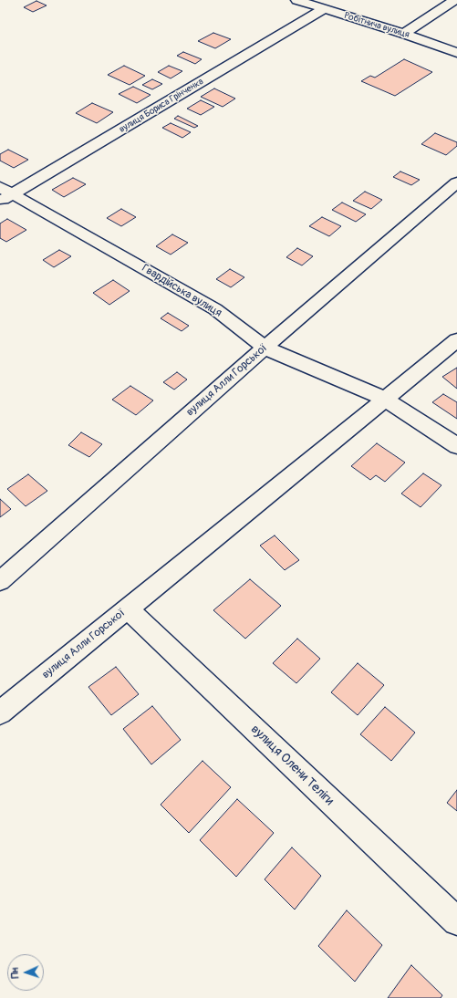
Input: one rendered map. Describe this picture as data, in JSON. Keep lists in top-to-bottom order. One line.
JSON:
{"streets":{"street":["Робітнича вулиця","вулиця Бориса Грінченка","Гвардійська вулиця","вулиця Алли Горської","вулиця Олени Теліги"]},"crossings":[["Робітнича вулиця","вулиця Бориса Грінченка"],["вулиця Бориса Грінченка","Гвардійська вулиця"],["Гвардійська вулиця","вулиця Алли Горської"],["вулиця Алли Горської","вулиця Олени Теліги"]],"north":"left"}
